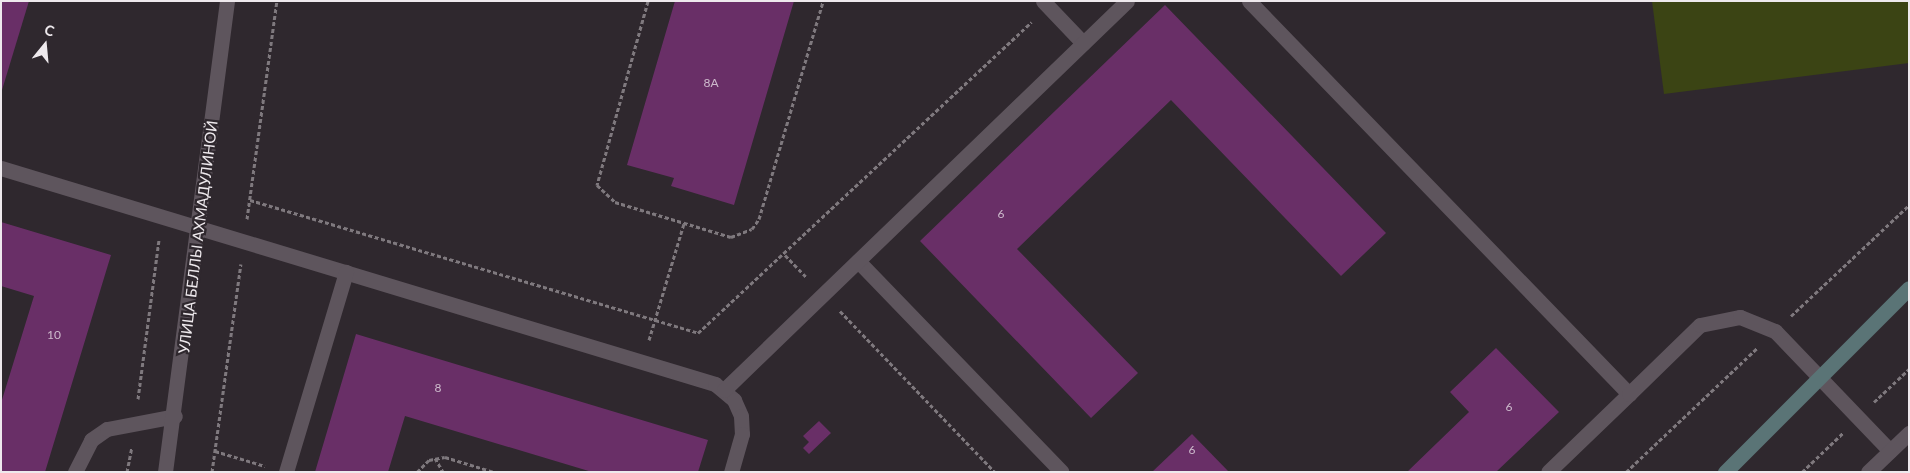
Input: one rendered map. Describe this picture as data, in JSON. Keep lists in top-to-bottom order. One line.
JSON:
{"streets":{"street":["УЛИЦА БЕЛЛЫ АХМАДУЛИНОЙ"]},"house_numbers":["8А","6","10","8","6","6"],"north":"top"}
